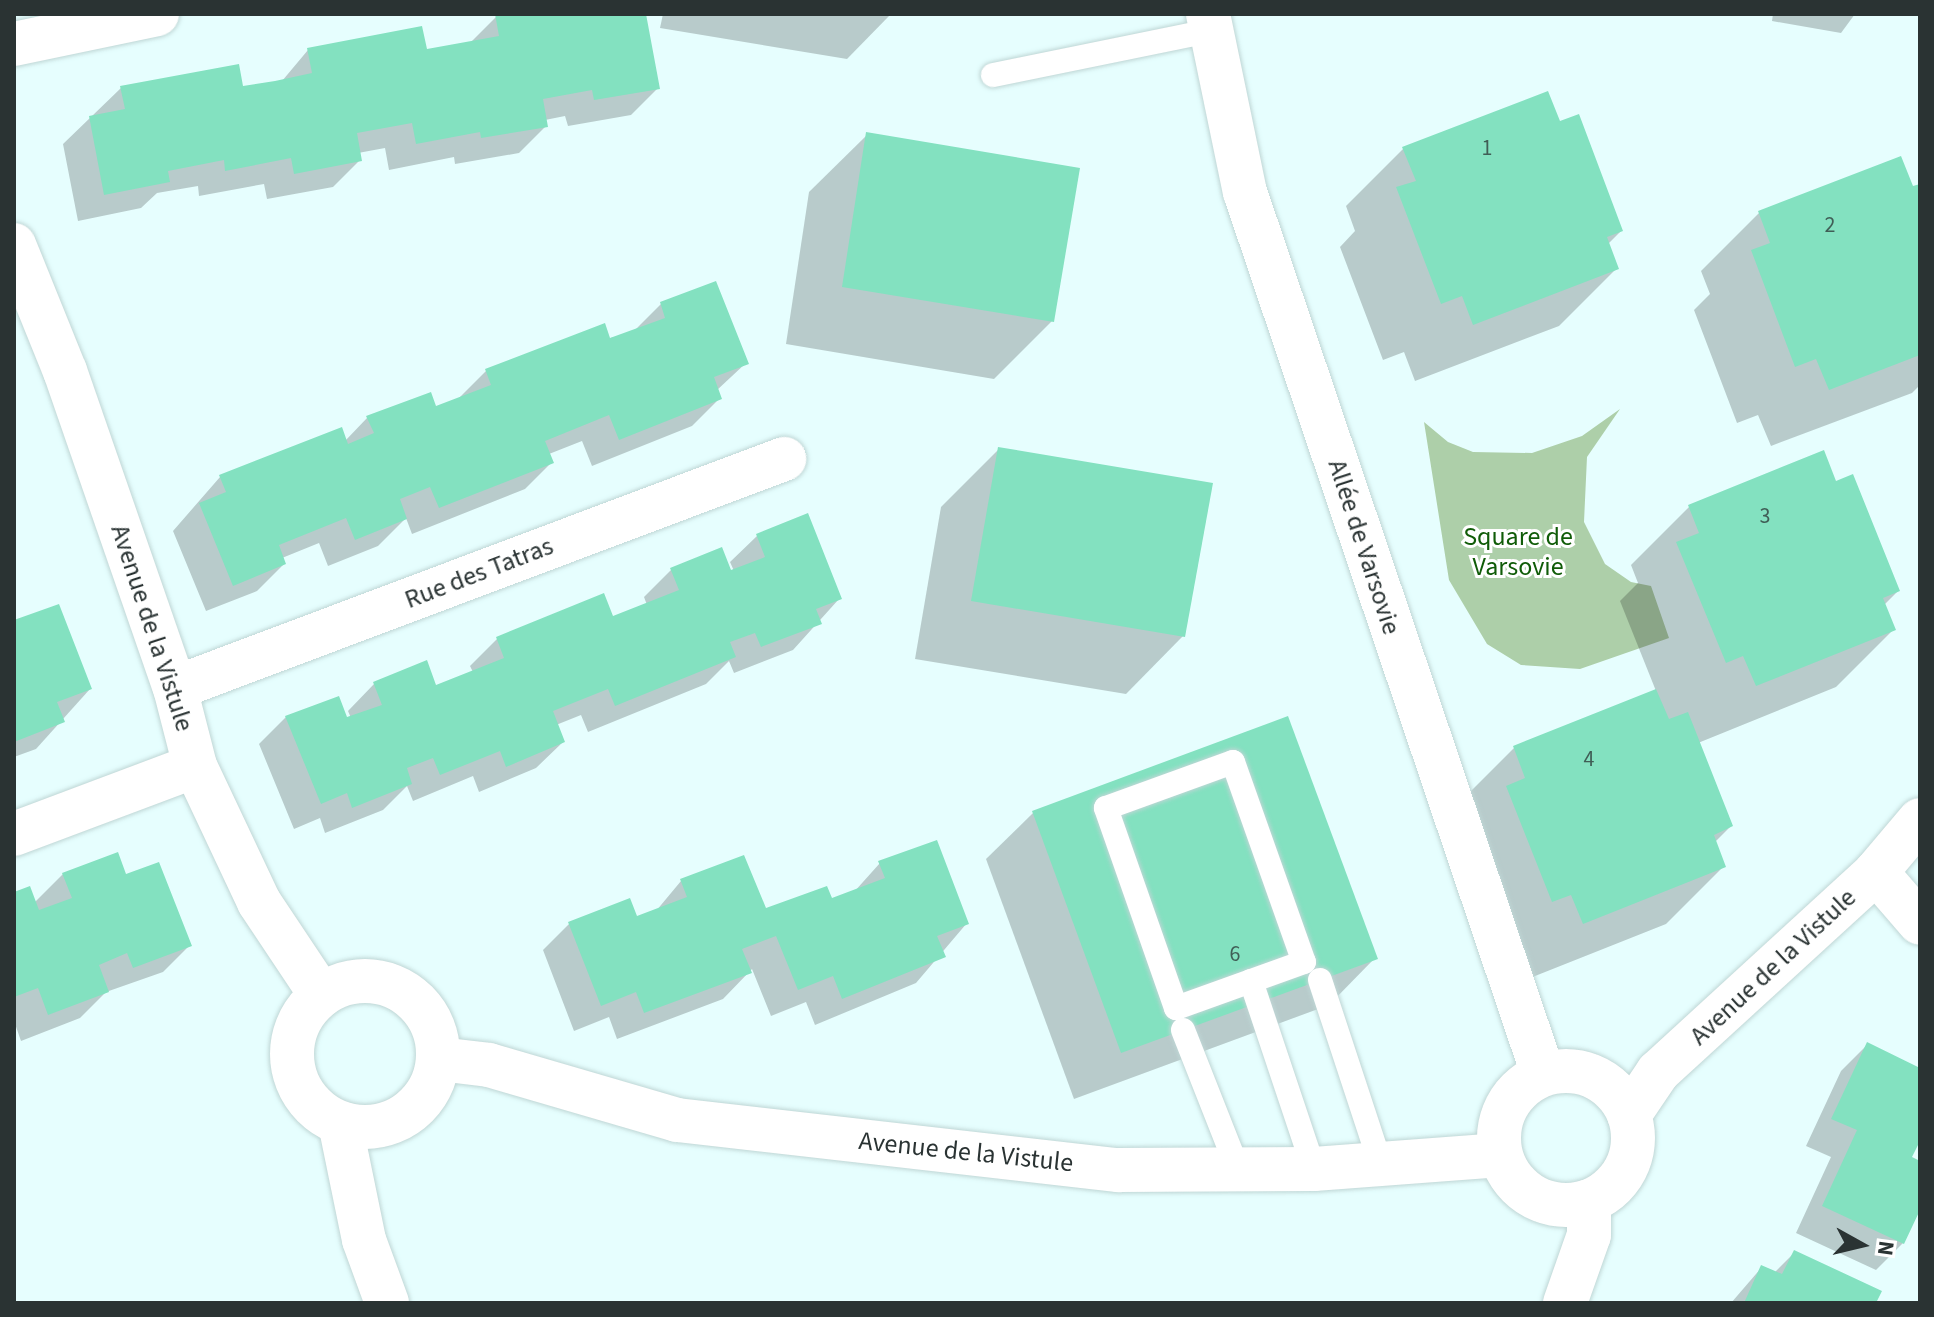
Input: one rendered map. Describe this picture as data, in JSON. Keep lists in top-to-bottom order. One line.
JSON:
{"streets":{"street":["Allée de Varsovie","Rue des Tatras","Avenue de la Vistule"]},"crossings":[["Allée de Varsovie","Avenue de la Vistule"],["Rue des Tatras","Avenue de la Vistule"]],"parks":["Square de Varsovie"],"house_numbers":["1","2","3","4","6"],"north":"right"}
